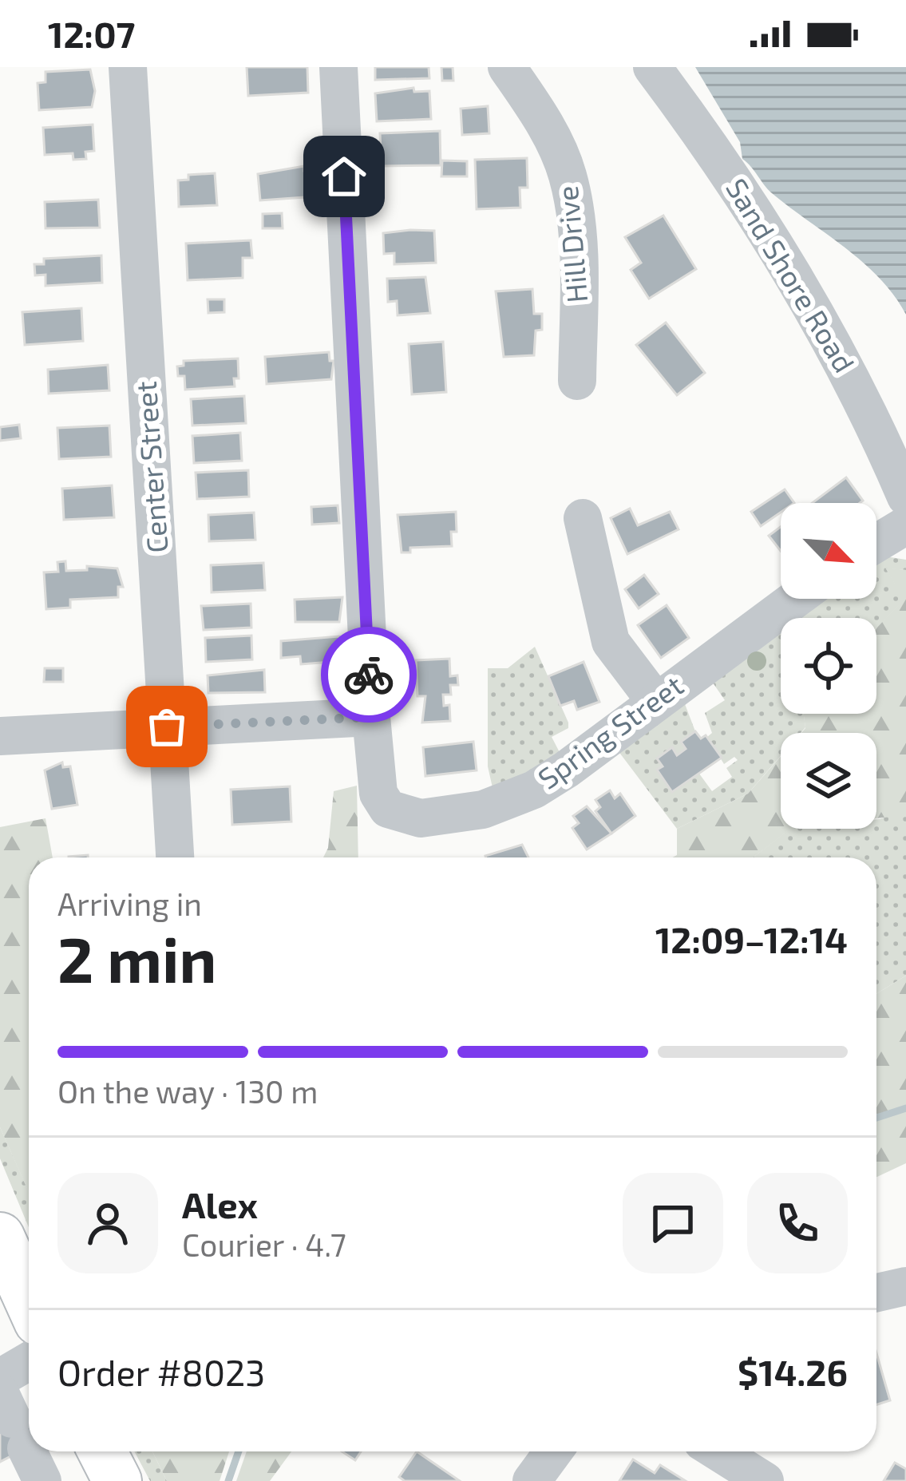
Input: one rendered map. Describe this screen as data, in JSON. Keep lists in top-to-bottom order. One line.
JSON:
{"streets":{"street":["Hill Drive","Sand Shore Road","Center Street","Spring Street"]},"north":"bottom right","page":{"status":"12:07","heading":["2 min","Arriving in","12:09–12:14"],"panel":["Alex","Courier · 4.7","Order #8023","$14.26"],"bar":"On the way · 130 m"}}
